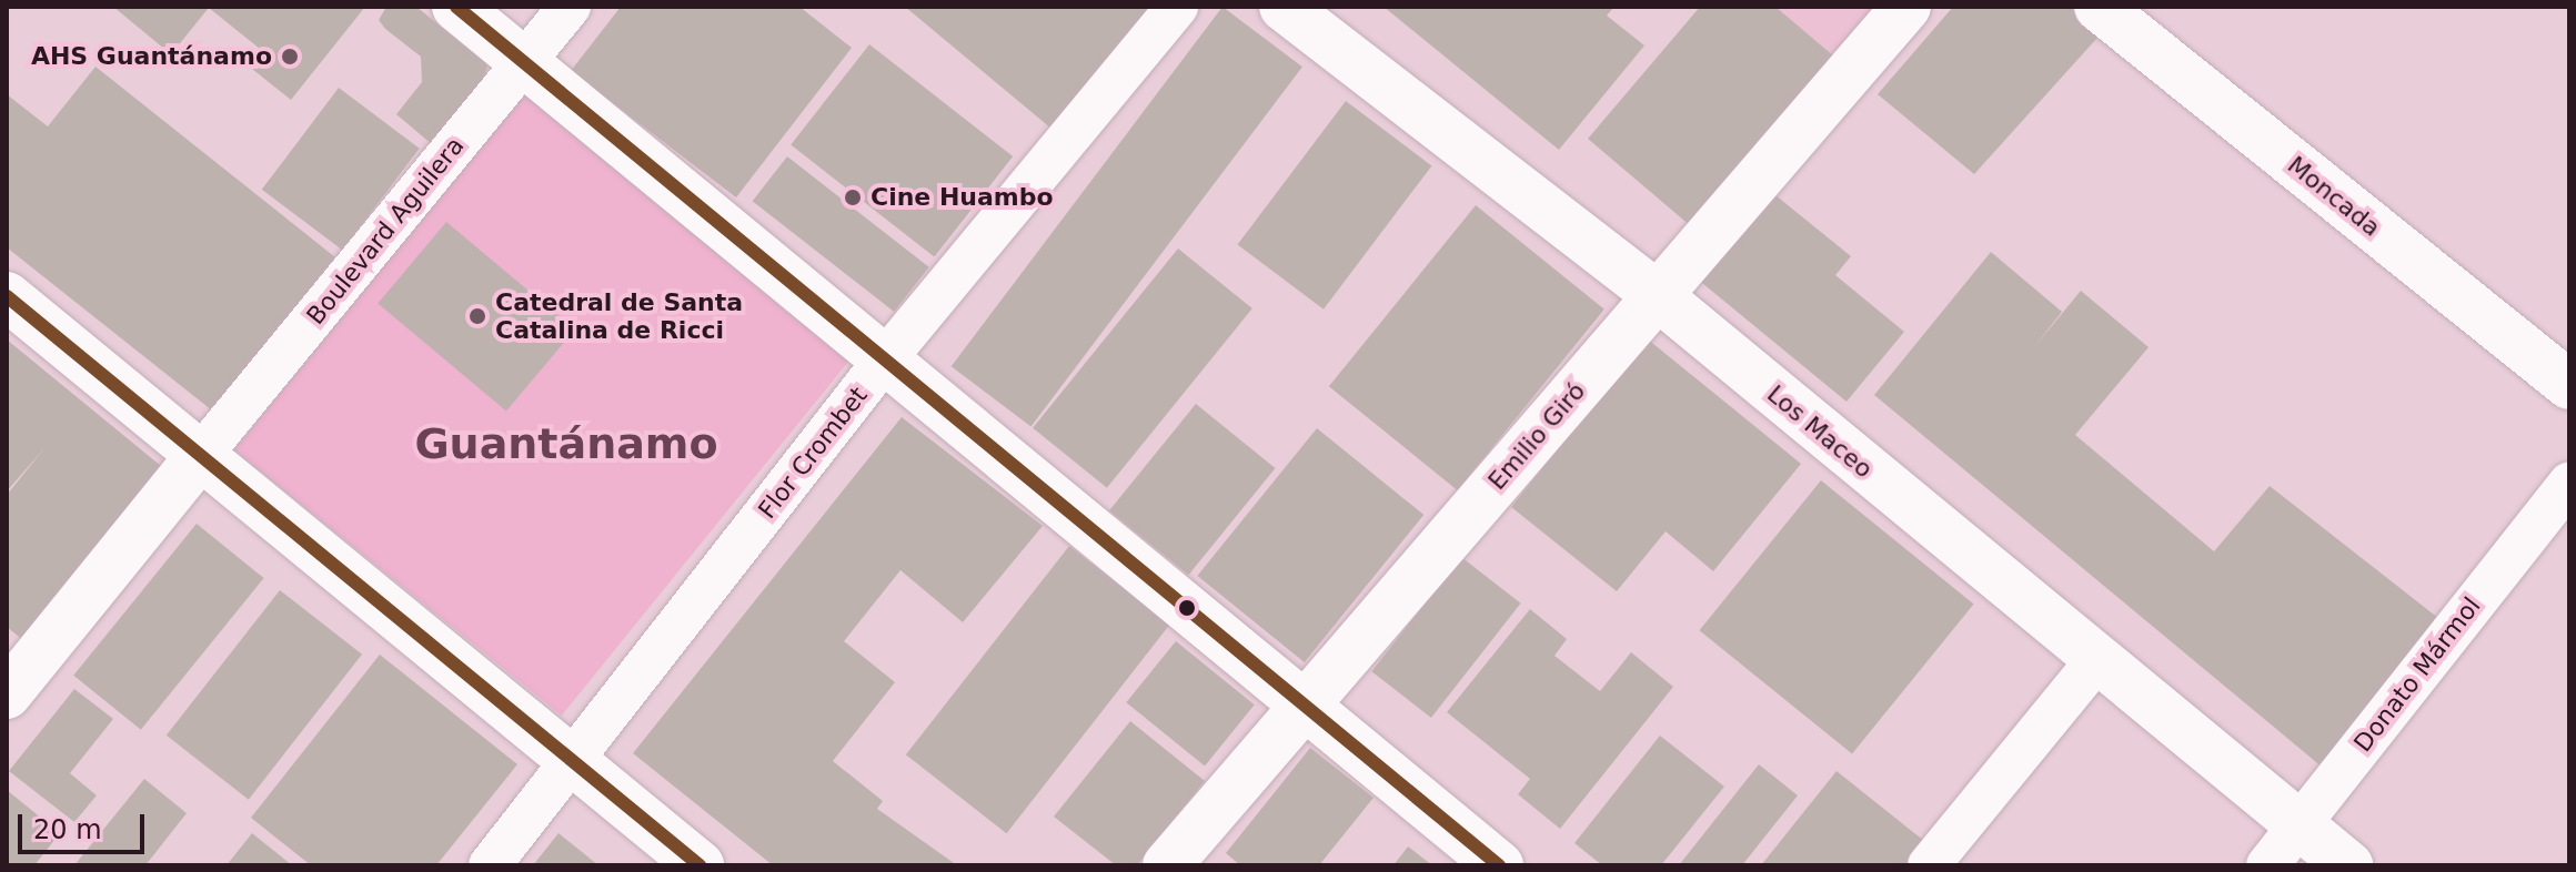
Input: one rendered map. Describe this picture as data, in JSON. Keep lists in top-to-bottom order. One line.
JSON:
{"streets":{"main road":["Moncada","Los Maceo","Emilio Giró"],"street":["Boulevard Aguilera","Flor Crombet","Donato Mármol"]},"crossings":[["Los Maceo","Emilio Giró"],["Los Maceo","Donato Mármol"]],"districts":["Guantánamo"],"places":["AHS Guantánamo","Cine Huambo","Catedral de Santa Catalina de Ricci"],"scale_bar":"20 m"}
